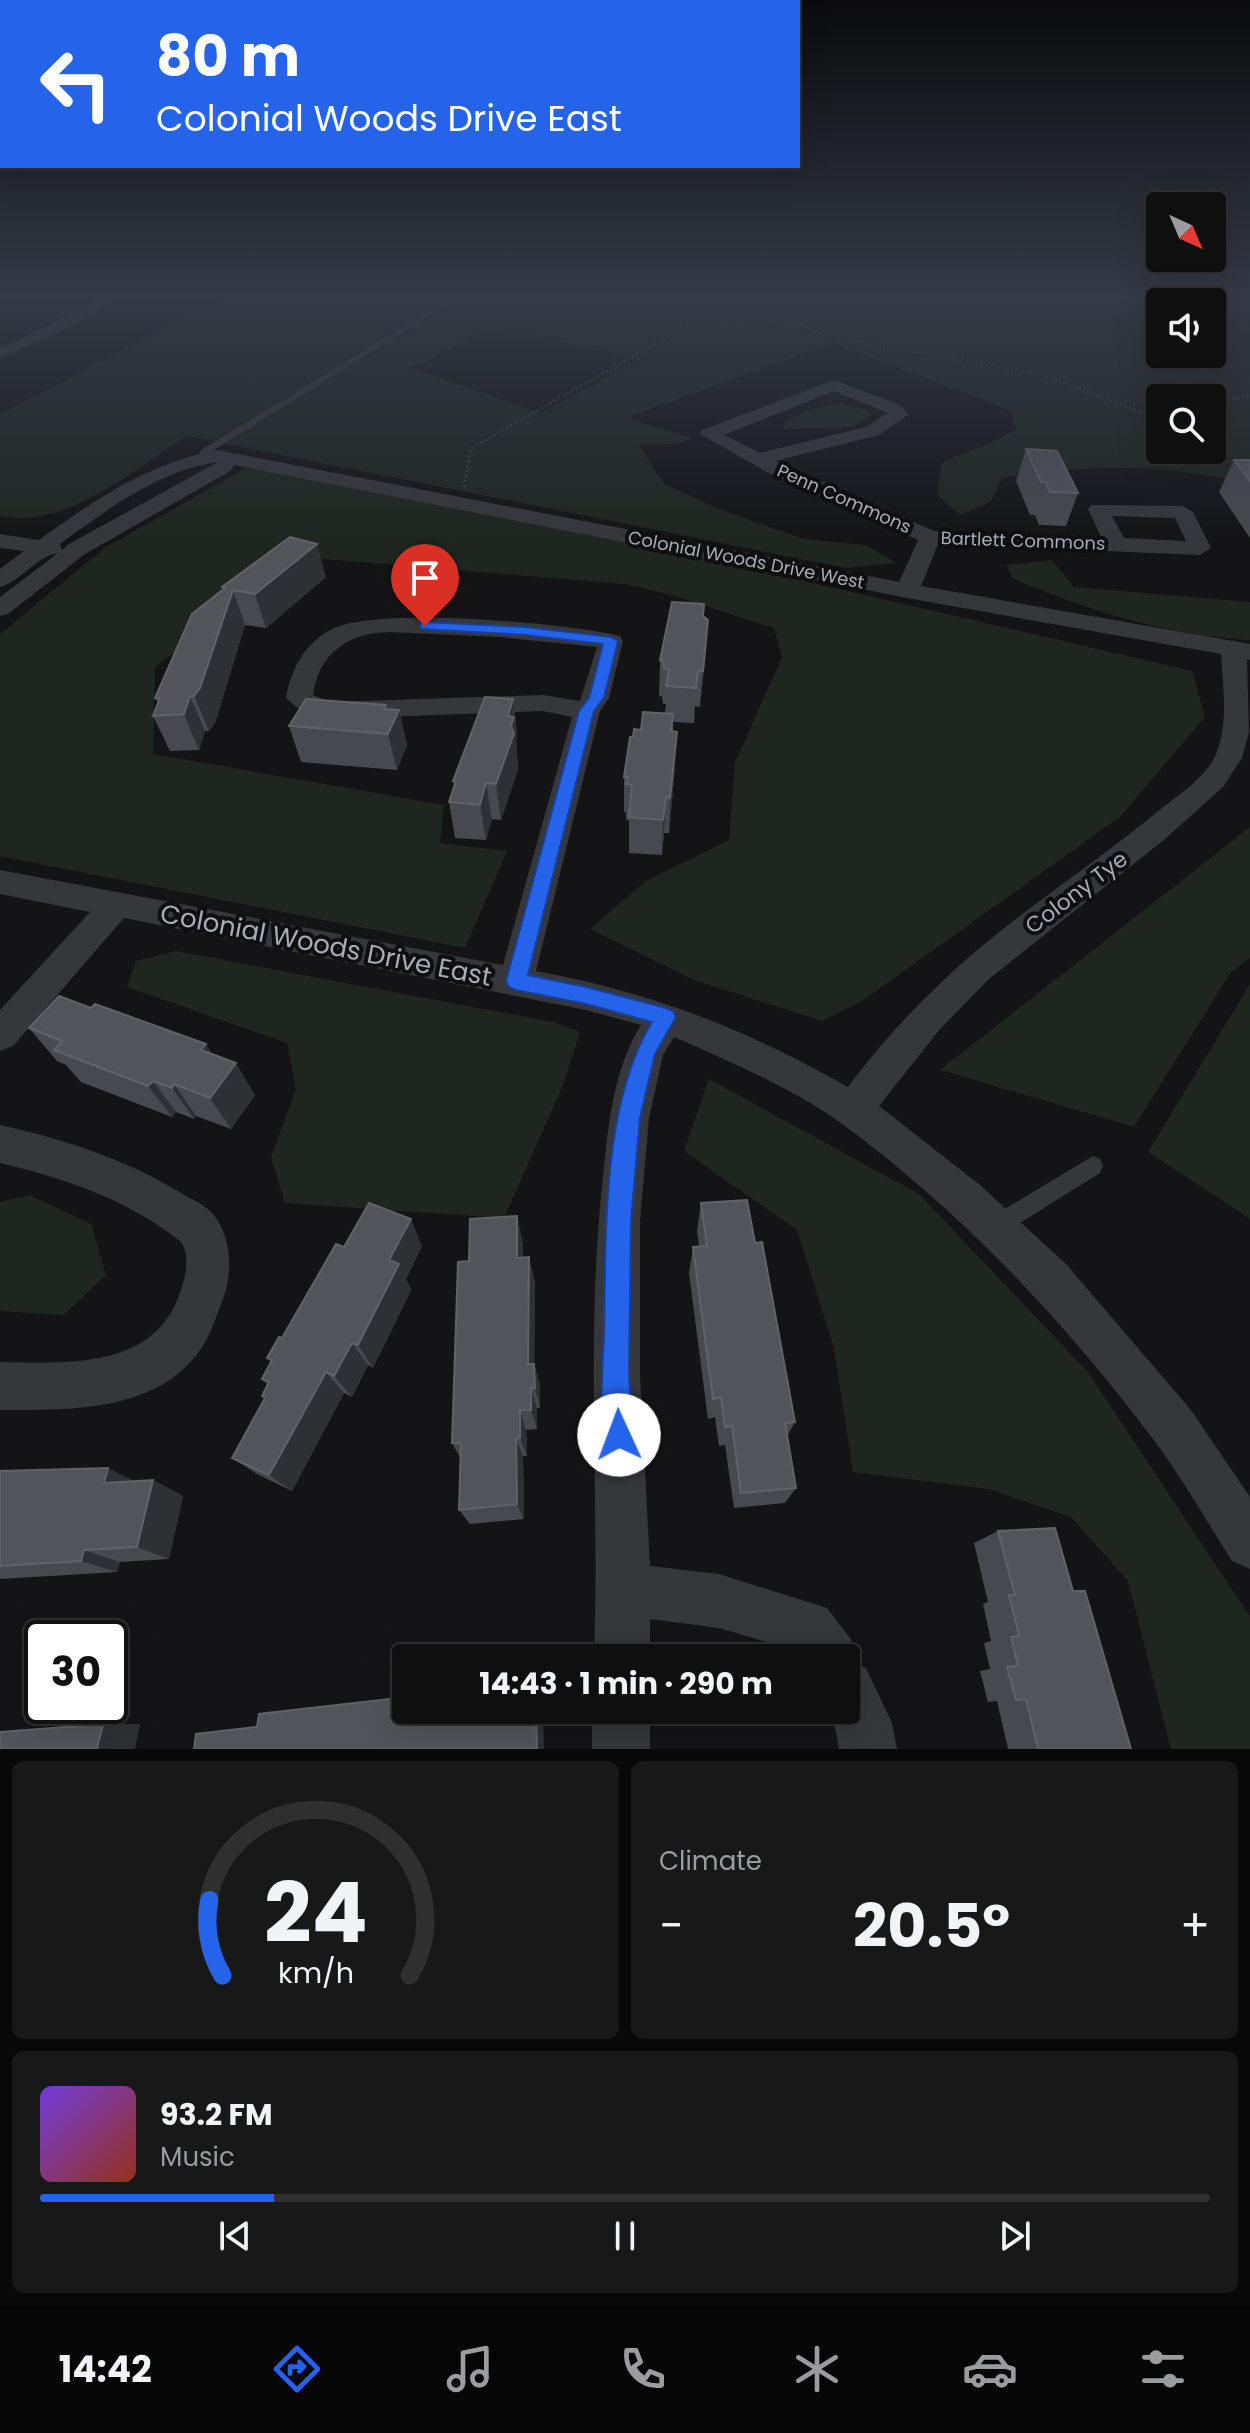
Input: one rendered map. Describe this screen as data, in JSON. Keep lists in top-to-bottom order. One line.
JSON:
{"streets":{"street":["Penn Commons","Bartlett Commons","Colonial Woods Drive West","Colony Tye","Colonial Woods Drive East"]},"crossings":[["Penn Commons","Bartlett Commons"],["Colonial Woods Drive West","Colony Tye"],["Colony Tye","Colonial Woods Drive East"]],"north":"bottom right","page":{"turn":["80 m","Colonial Woods Drive East"],"limit":"30","trip":"14:43 · 1 min · 290 m","tile":"Climate","heat":["−","20.5°","+"],"song":["93.2 FM","Music"],"tabs":"14:42","gauge":["24","km/h"]}}
